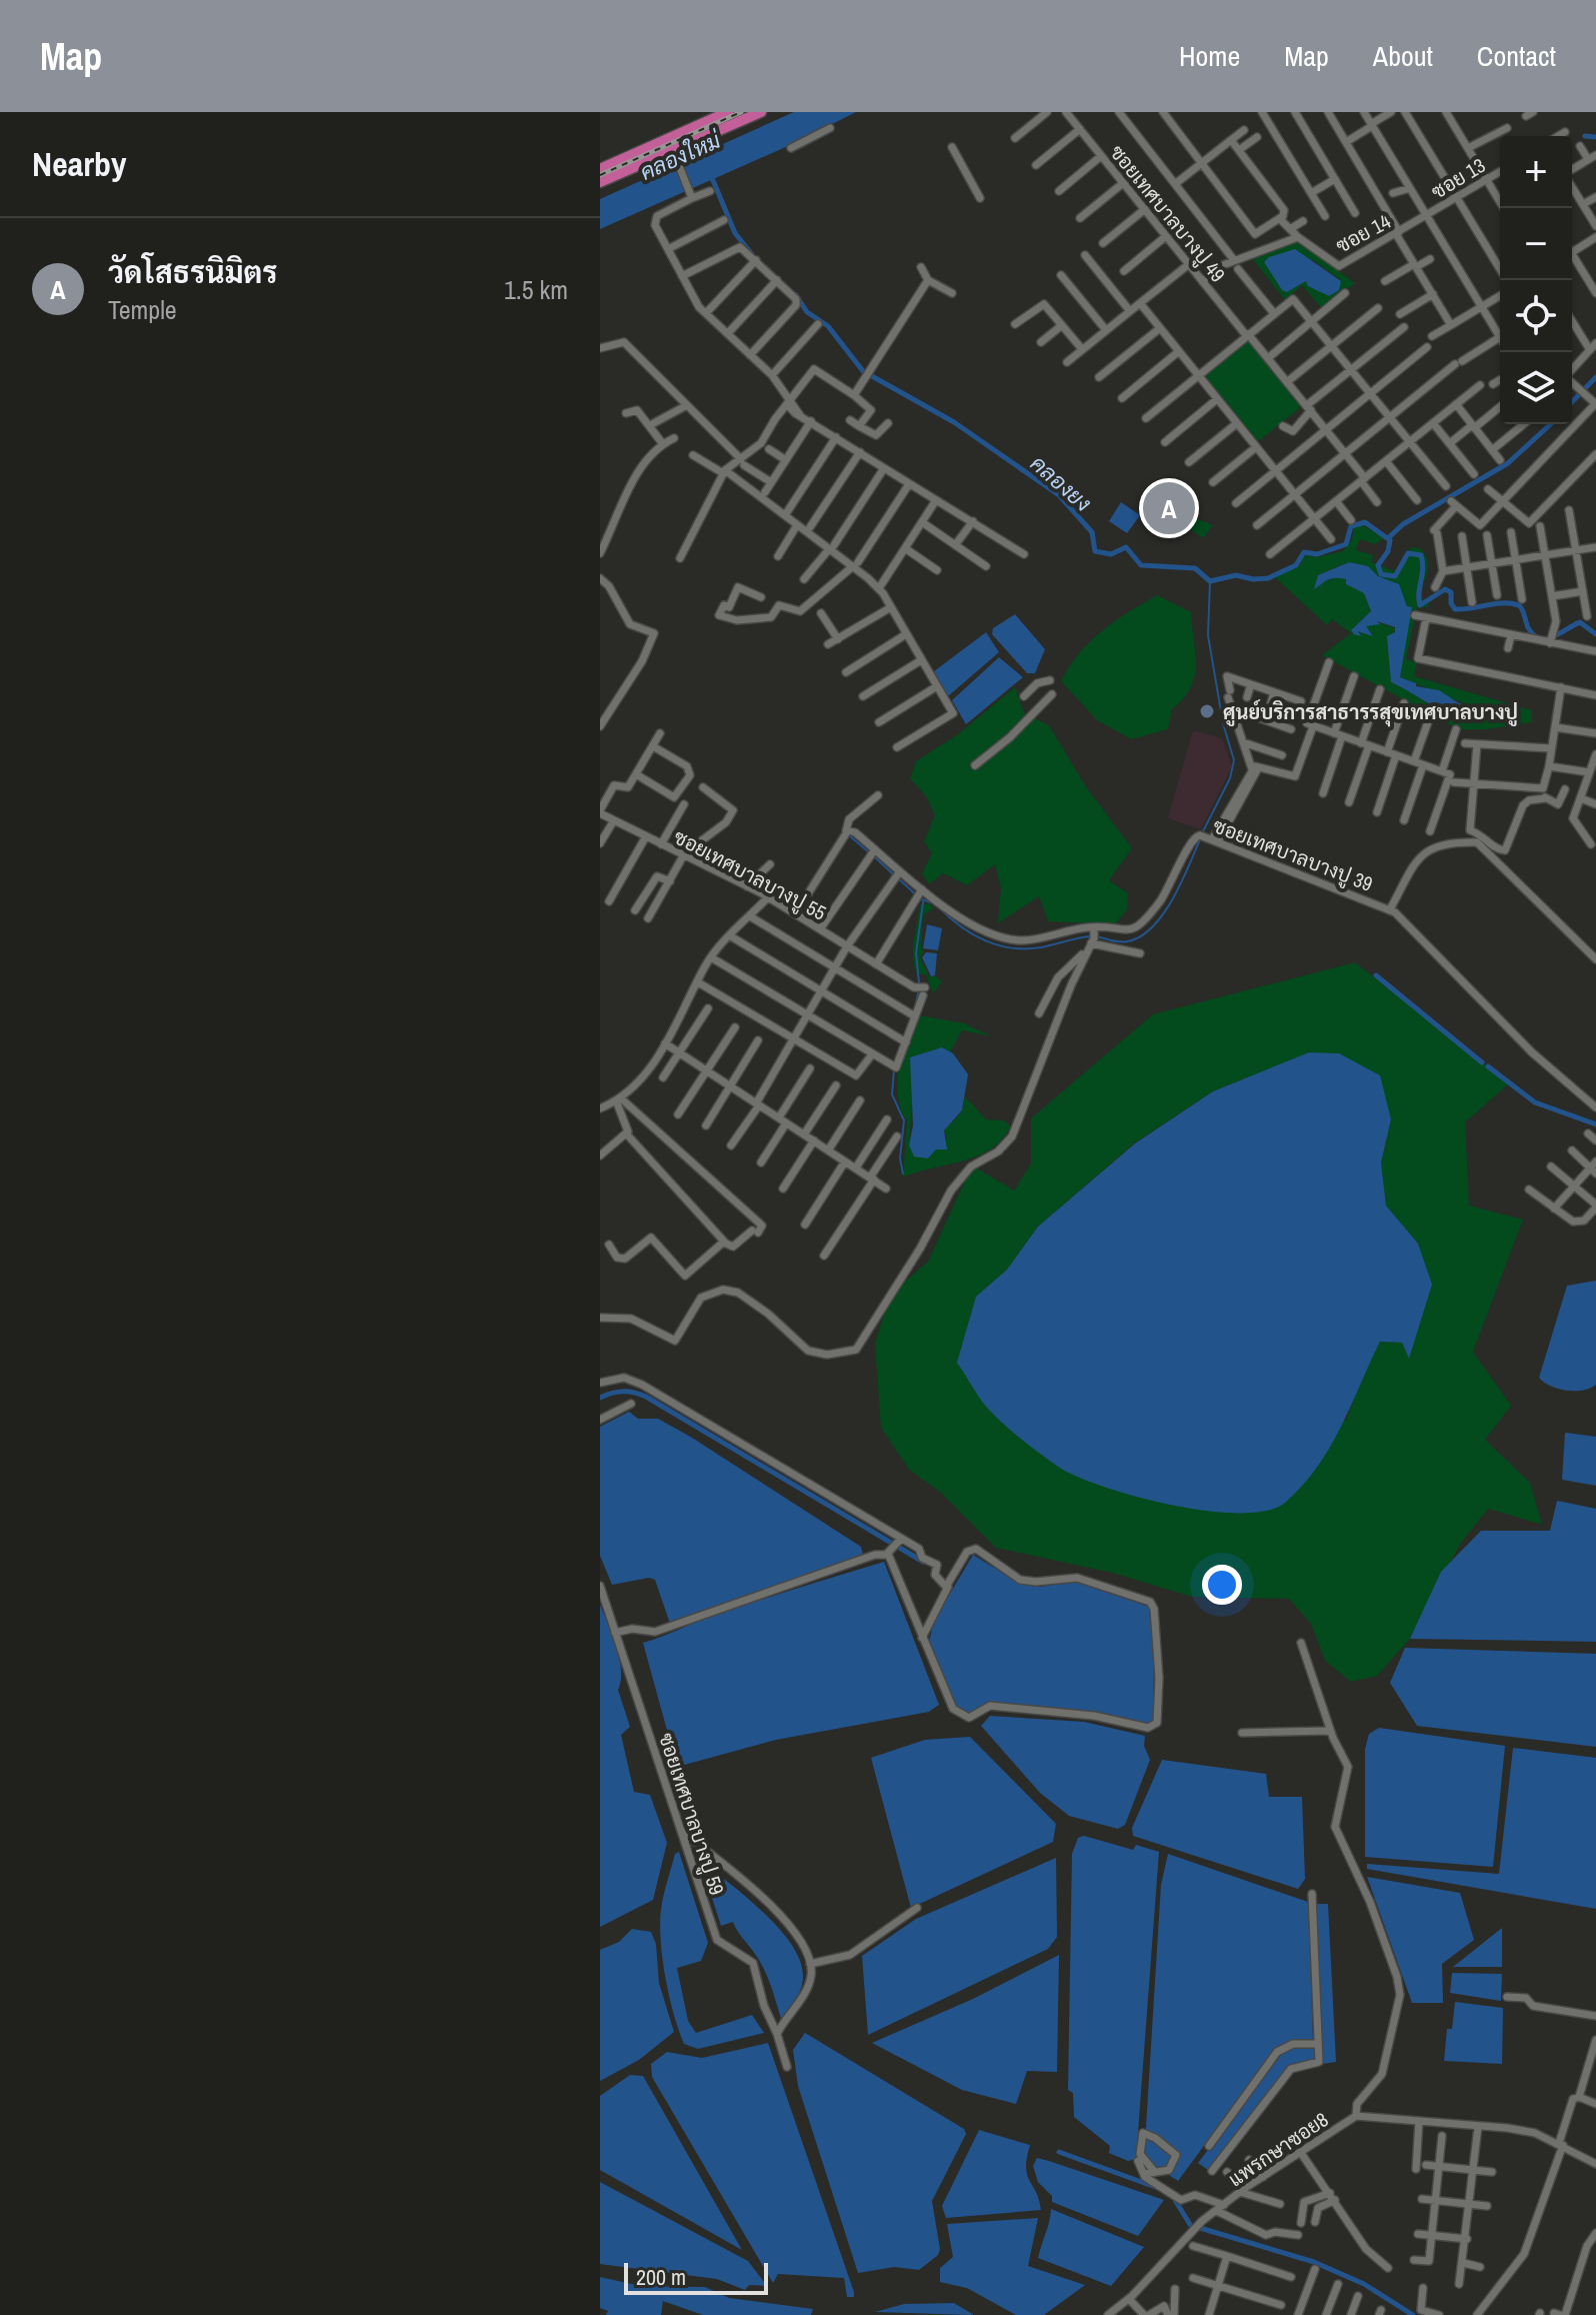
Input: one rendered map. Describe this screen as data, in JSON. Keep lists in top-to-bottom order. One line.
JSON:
{"streets":{"street":["ซอย 13","ซอยเทศบาลบางปู 49","ซอย 14","ซอยเทศบาลบางปู 39","ซอยเทศบาลบางปู 55","ซอยเทศบาลบางปู 59","แพรกษาซอย8"]},"crossings":[["ซอย 13","ซอย 14"]],"water":["คลองใหม่","คลองยง"],"places":["ศูนย์บริการสาธารรสุขเทศบาลบางปู"],"scale_bar":"200 m","page":{"header":"Map","nav":["Home","Map","About","Contact"],"heading":"Nearby","map_buttons":["+","−"],"list":[{"mark":"A","name":"วัดโสธรนิมิตร","note":"Temple","value":"1.5 km"}],"pins":"A","scale":"200 m"}}
